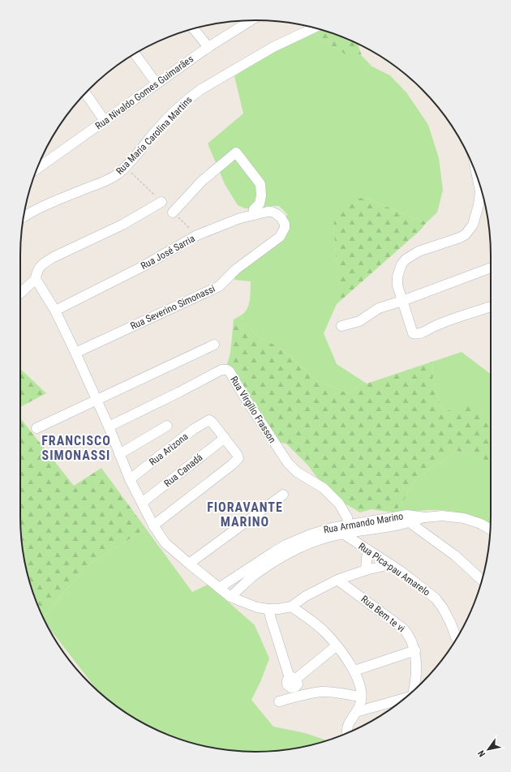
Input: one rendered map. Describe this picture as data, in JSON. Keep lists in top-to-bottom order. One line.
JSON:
{"streets":{"street":["Rua Nivaldo Gomes Guimarães","Rua Maria Carolina Martins","Rua José Sarria","Rua Severino Simonassi","Rua Virgílio Frasson","Rua Arizona","Rua Canadá","Rua Armando Marino","Rua Pica-pau Amarelo","Rua Bem te vi"]},"crossings":[["Rua José Sarria","Rua Severino Simonassi"],["Rua Virgílio Frasson","Rua Armando Marino"],["Rua Virgílio Frasson","Rua Pica-pau Amarelo"],["Rua Arizona","Rua Canadá"],["Rua Armando Marino","Rua Pica-pau Amarelo"]],"districts":["FRANCISCO SIMONASSI","FIORAVANTE MARINO"],"north":"bottom left"}
